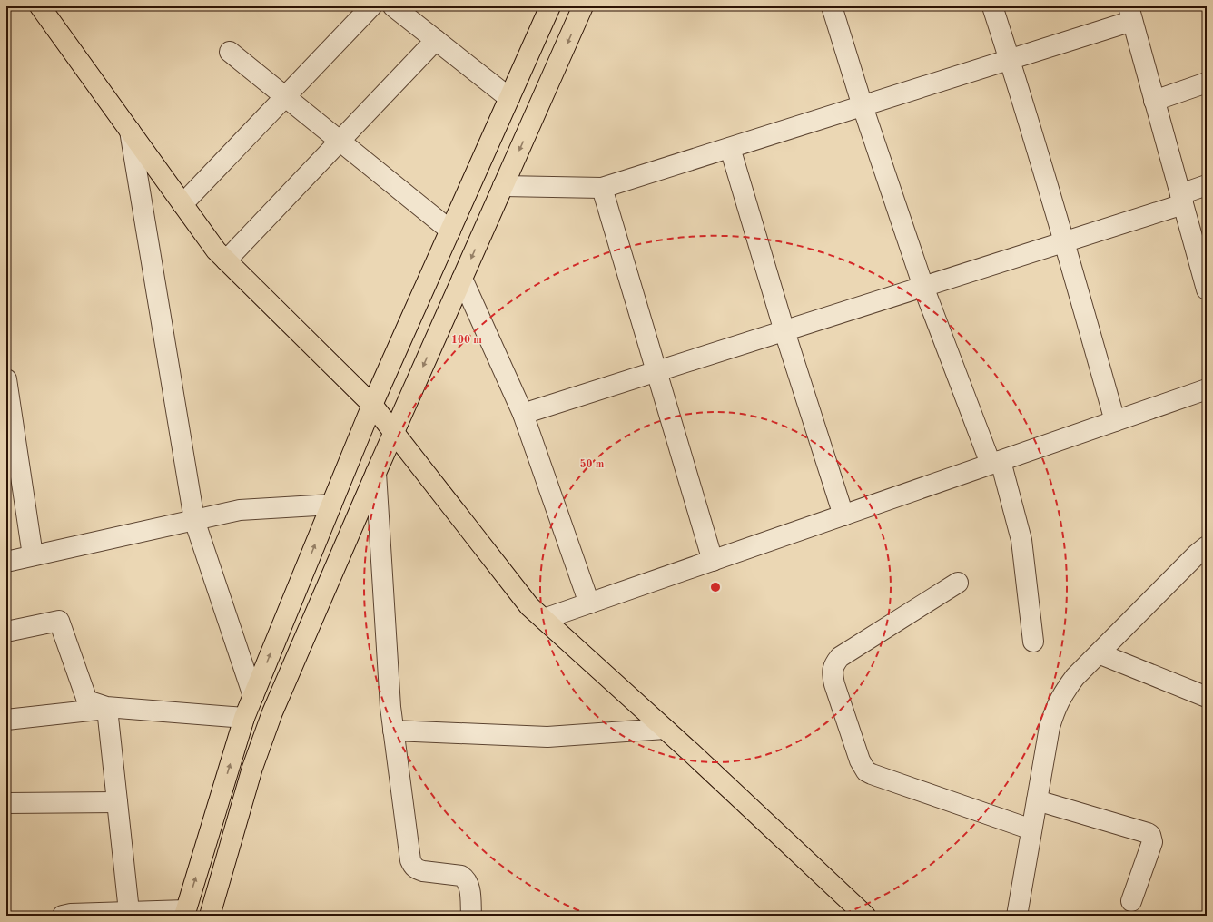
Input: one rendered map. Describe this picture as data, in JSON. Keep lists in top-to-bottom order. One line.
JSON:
{"rings":["100 m","50 m"]}
